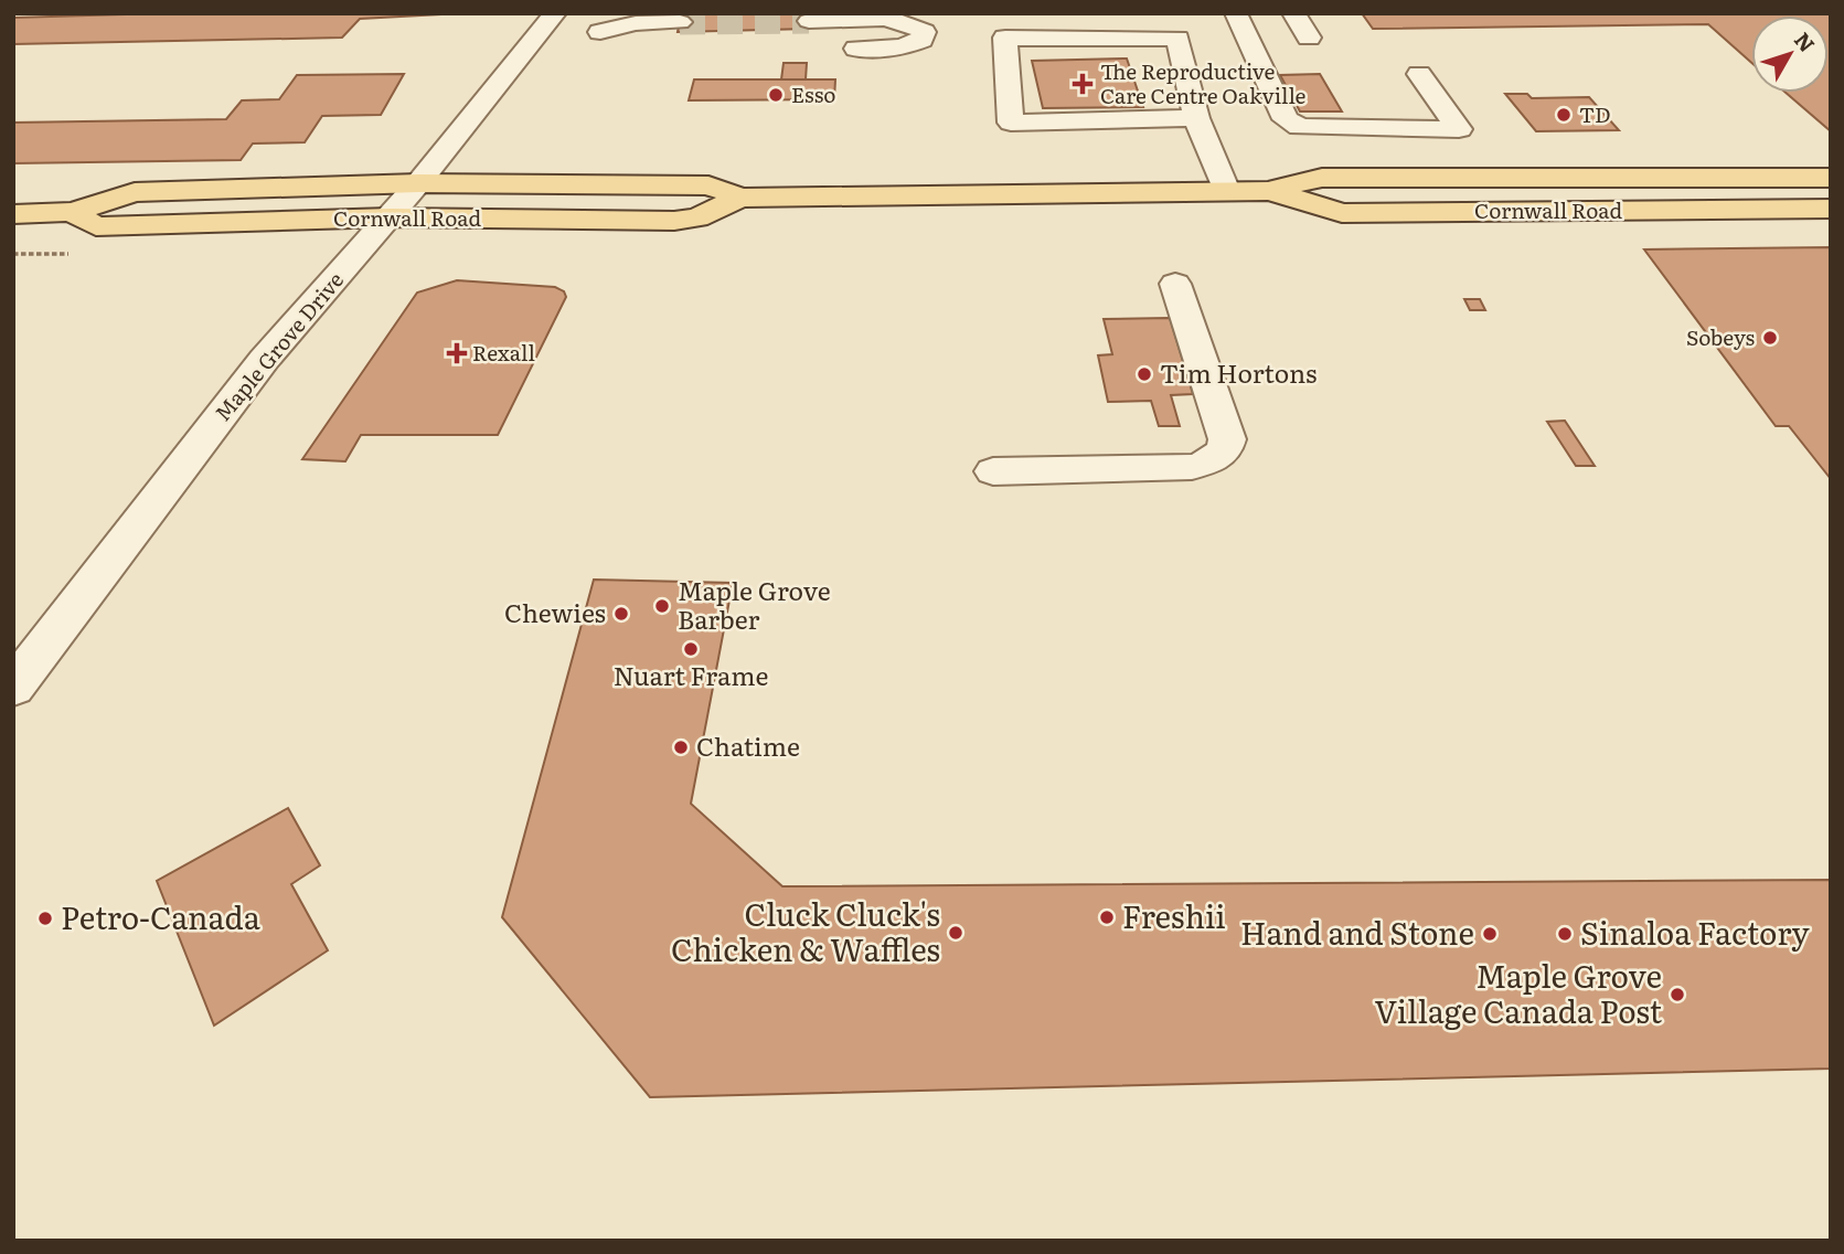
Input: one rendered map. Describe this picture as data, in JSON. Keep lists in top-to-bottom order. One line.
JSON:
{"streets":{"main road":["Cornwall Road"],"street":["Maple Grove Drive"]},"crossings":[["Cornwall Road","Maple Grove Drive"]],"places":{"health":["The Reproductive Care Centre Oakville","Rexall"],"other":["Esso","TD","Sobeys","Tim Hortons","Maple Grove Barber","Chewies","Nuart Frame","Chatime","Freshii","Petro-Canada","Cluck Cluck's Chicken & Waffles","Hand and Stone","Sinaloa Factory","Maple Grove Village Canada Post"]},"north":"top right"}
